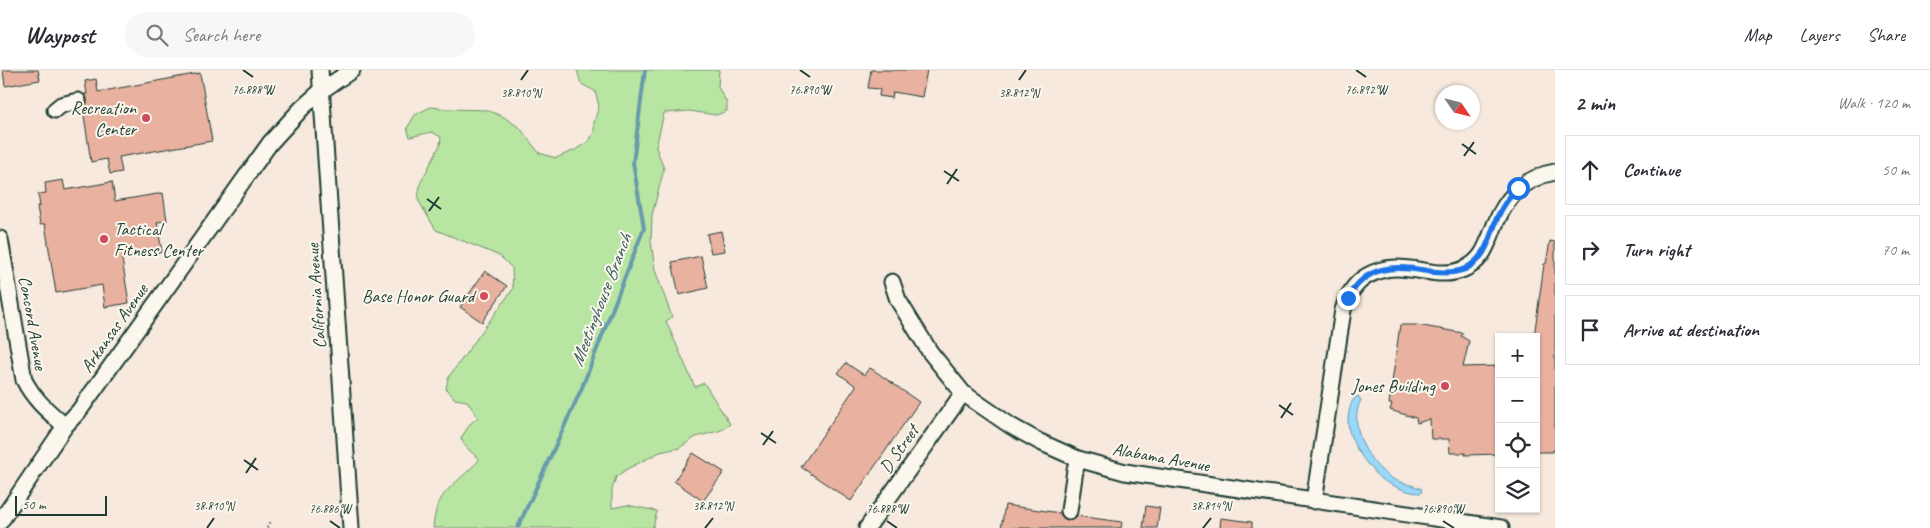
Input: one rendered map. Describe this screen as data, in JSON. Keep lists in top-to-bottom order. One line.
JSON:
{"streets":{"street":["California Avenue","Concord Avenue","Arkansas Avenue","D Street","Alabama Avenue"]},"crossings":[["California Avenue","Arkansas Avenue"],["Concord Avenue","Arkansas Avenue"],["D Street","Alabama Avenue"]],"water":["Meetinghouse Branch"],"places":["Recreation Center","Tactical Fitness Center","Base Honor Guard","Jones Building"],"scale_bar":"50 m","north":"bottom right","page":{"header":"Waypost","search":"Search here","nav":["Map","Layers","Share"],"heading":["2 min","Walk · 120 m"],"list":[["Continue","50 m"],["Turn right","70 m"],"Arrive at destination"],"map_buttons":["+","−"],"scale":"50 m"},"coordinates":["76.888°W","76.890°W","76.892°W","38.810°N","38.812°N","38.814°N","76.886°W"]}
